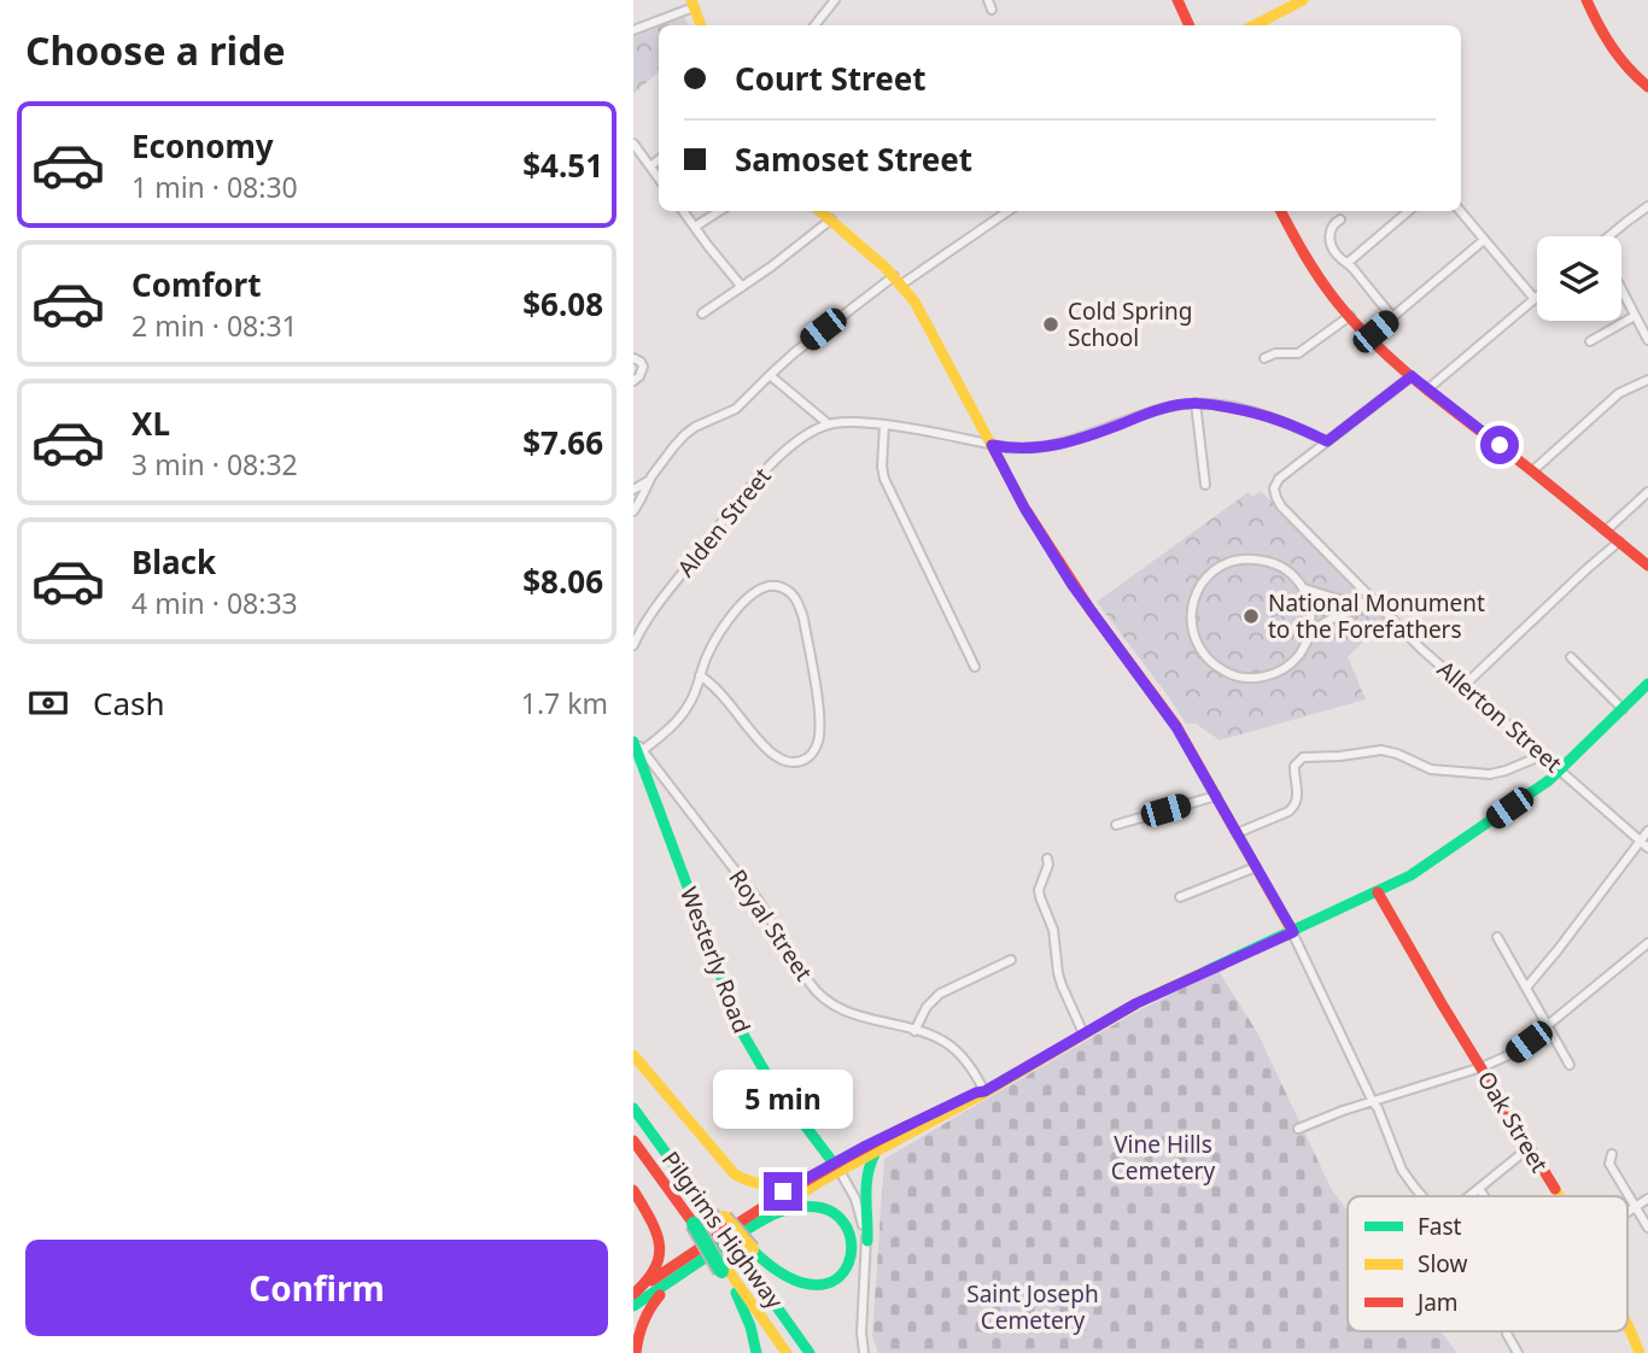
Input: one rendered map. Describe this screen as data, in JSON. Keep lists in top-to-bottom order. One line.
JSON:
{"streets":{"main road":["Westerly Road","Oak Street","Pilgrims Highway"],"street":["Alden Street","Allerton Street","Royal Street"]},"crossings":[["Alden Street","Allerton Street"],["Royal Street","Westerly Road"]],"parks":["Vine Hills Cemetery","Saint Joseph Cemetery"],"places":["Cold Spring School","National Monument to the Forefathers"],"legend":["Fast","Slow","Jam"],"page":{"heading":"Choose a ride","banner":["Court Street","Samoset Street"],"list":[{"name":"Economy","note":"1 min · 08:30","value":"$4.51"},{"name":"Comfort","note":"2 min · 08:31","value":"$6.08"},{"name":"XL","note":"3 min · 08:32","value":"$7.66"},{"name":"Black","note":"4 min · 08:33","value":"$8.06"}],"pay":["Cash","1.7 km"],"bubble":"5 min","buttons":"Confirm"}}
